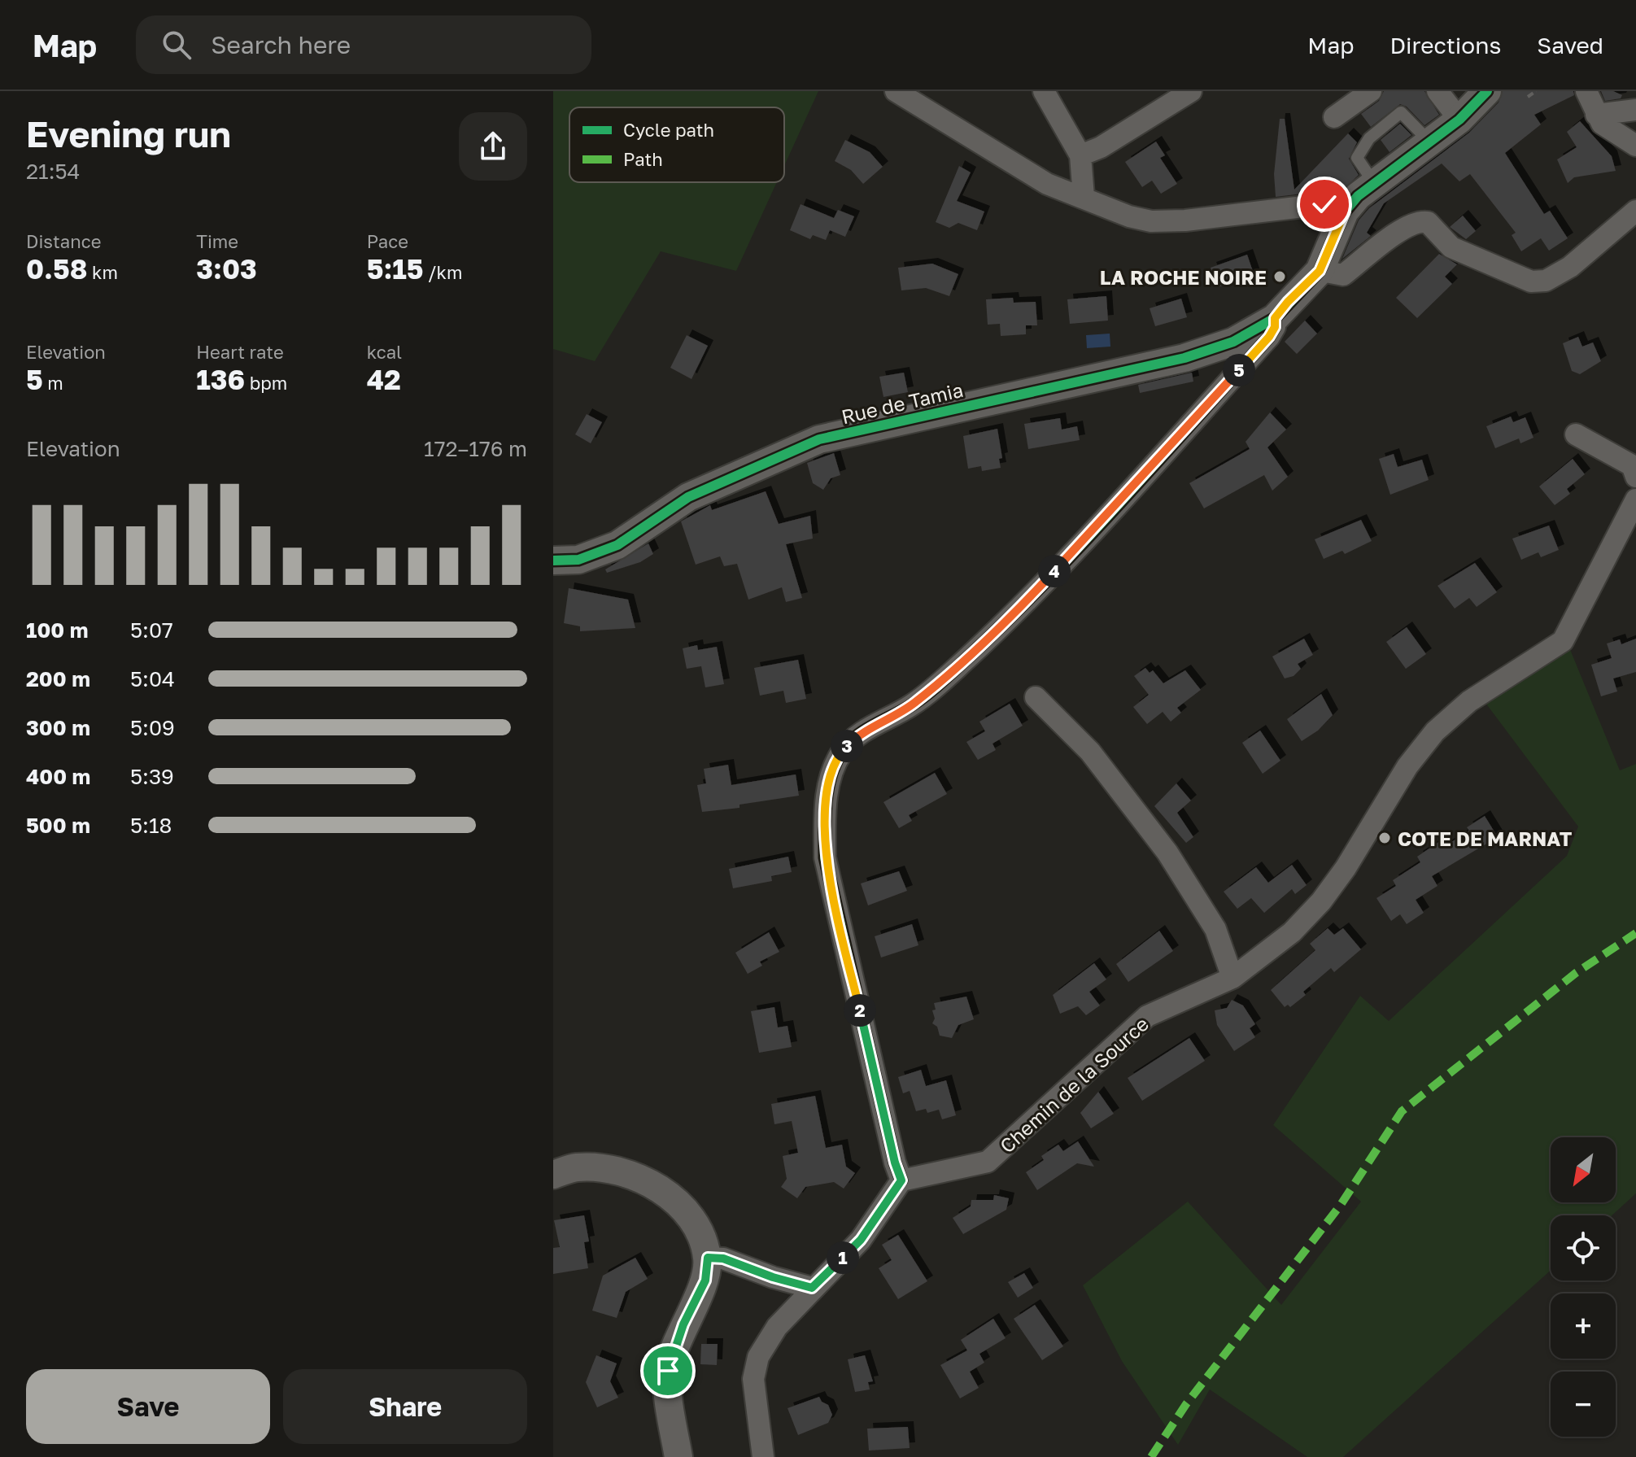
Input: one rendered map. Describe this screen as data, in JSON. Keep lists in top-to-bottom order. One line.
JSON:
{"streets":{"street":["Rue de Tamia","Chemin de la Source"]},"places":["LA ROCHE NOIRE","COTE DE MARNAT"],"legend":["Cycle path","Path"],"north":"bottom left","page":{"header":"Map","search":"Search here","nav":["Map","Directions","Saved"],"heading":["Evening run","21:54"],"stats":[["Distance","0.58 km"],["Time","3:03"],["Pace","5:15 /km"],["Elevation","5 m"],["Heart rate","136 bpm"],["kcal","42"]],"pins":["5","4","3","2","1"],"chart":["Elevation","172–176 m"],"list":[{"name":"100 m","note":"5:07"},{"name":"200 m","note":"5:04"},{"name":"300 m","note":"5:09"},{"name":"400 m","note":"5:39"},{"name":"500 m","note":"5:18"}],"map_buttons":["+","−"],"buttons":["Save","Share"]}}
